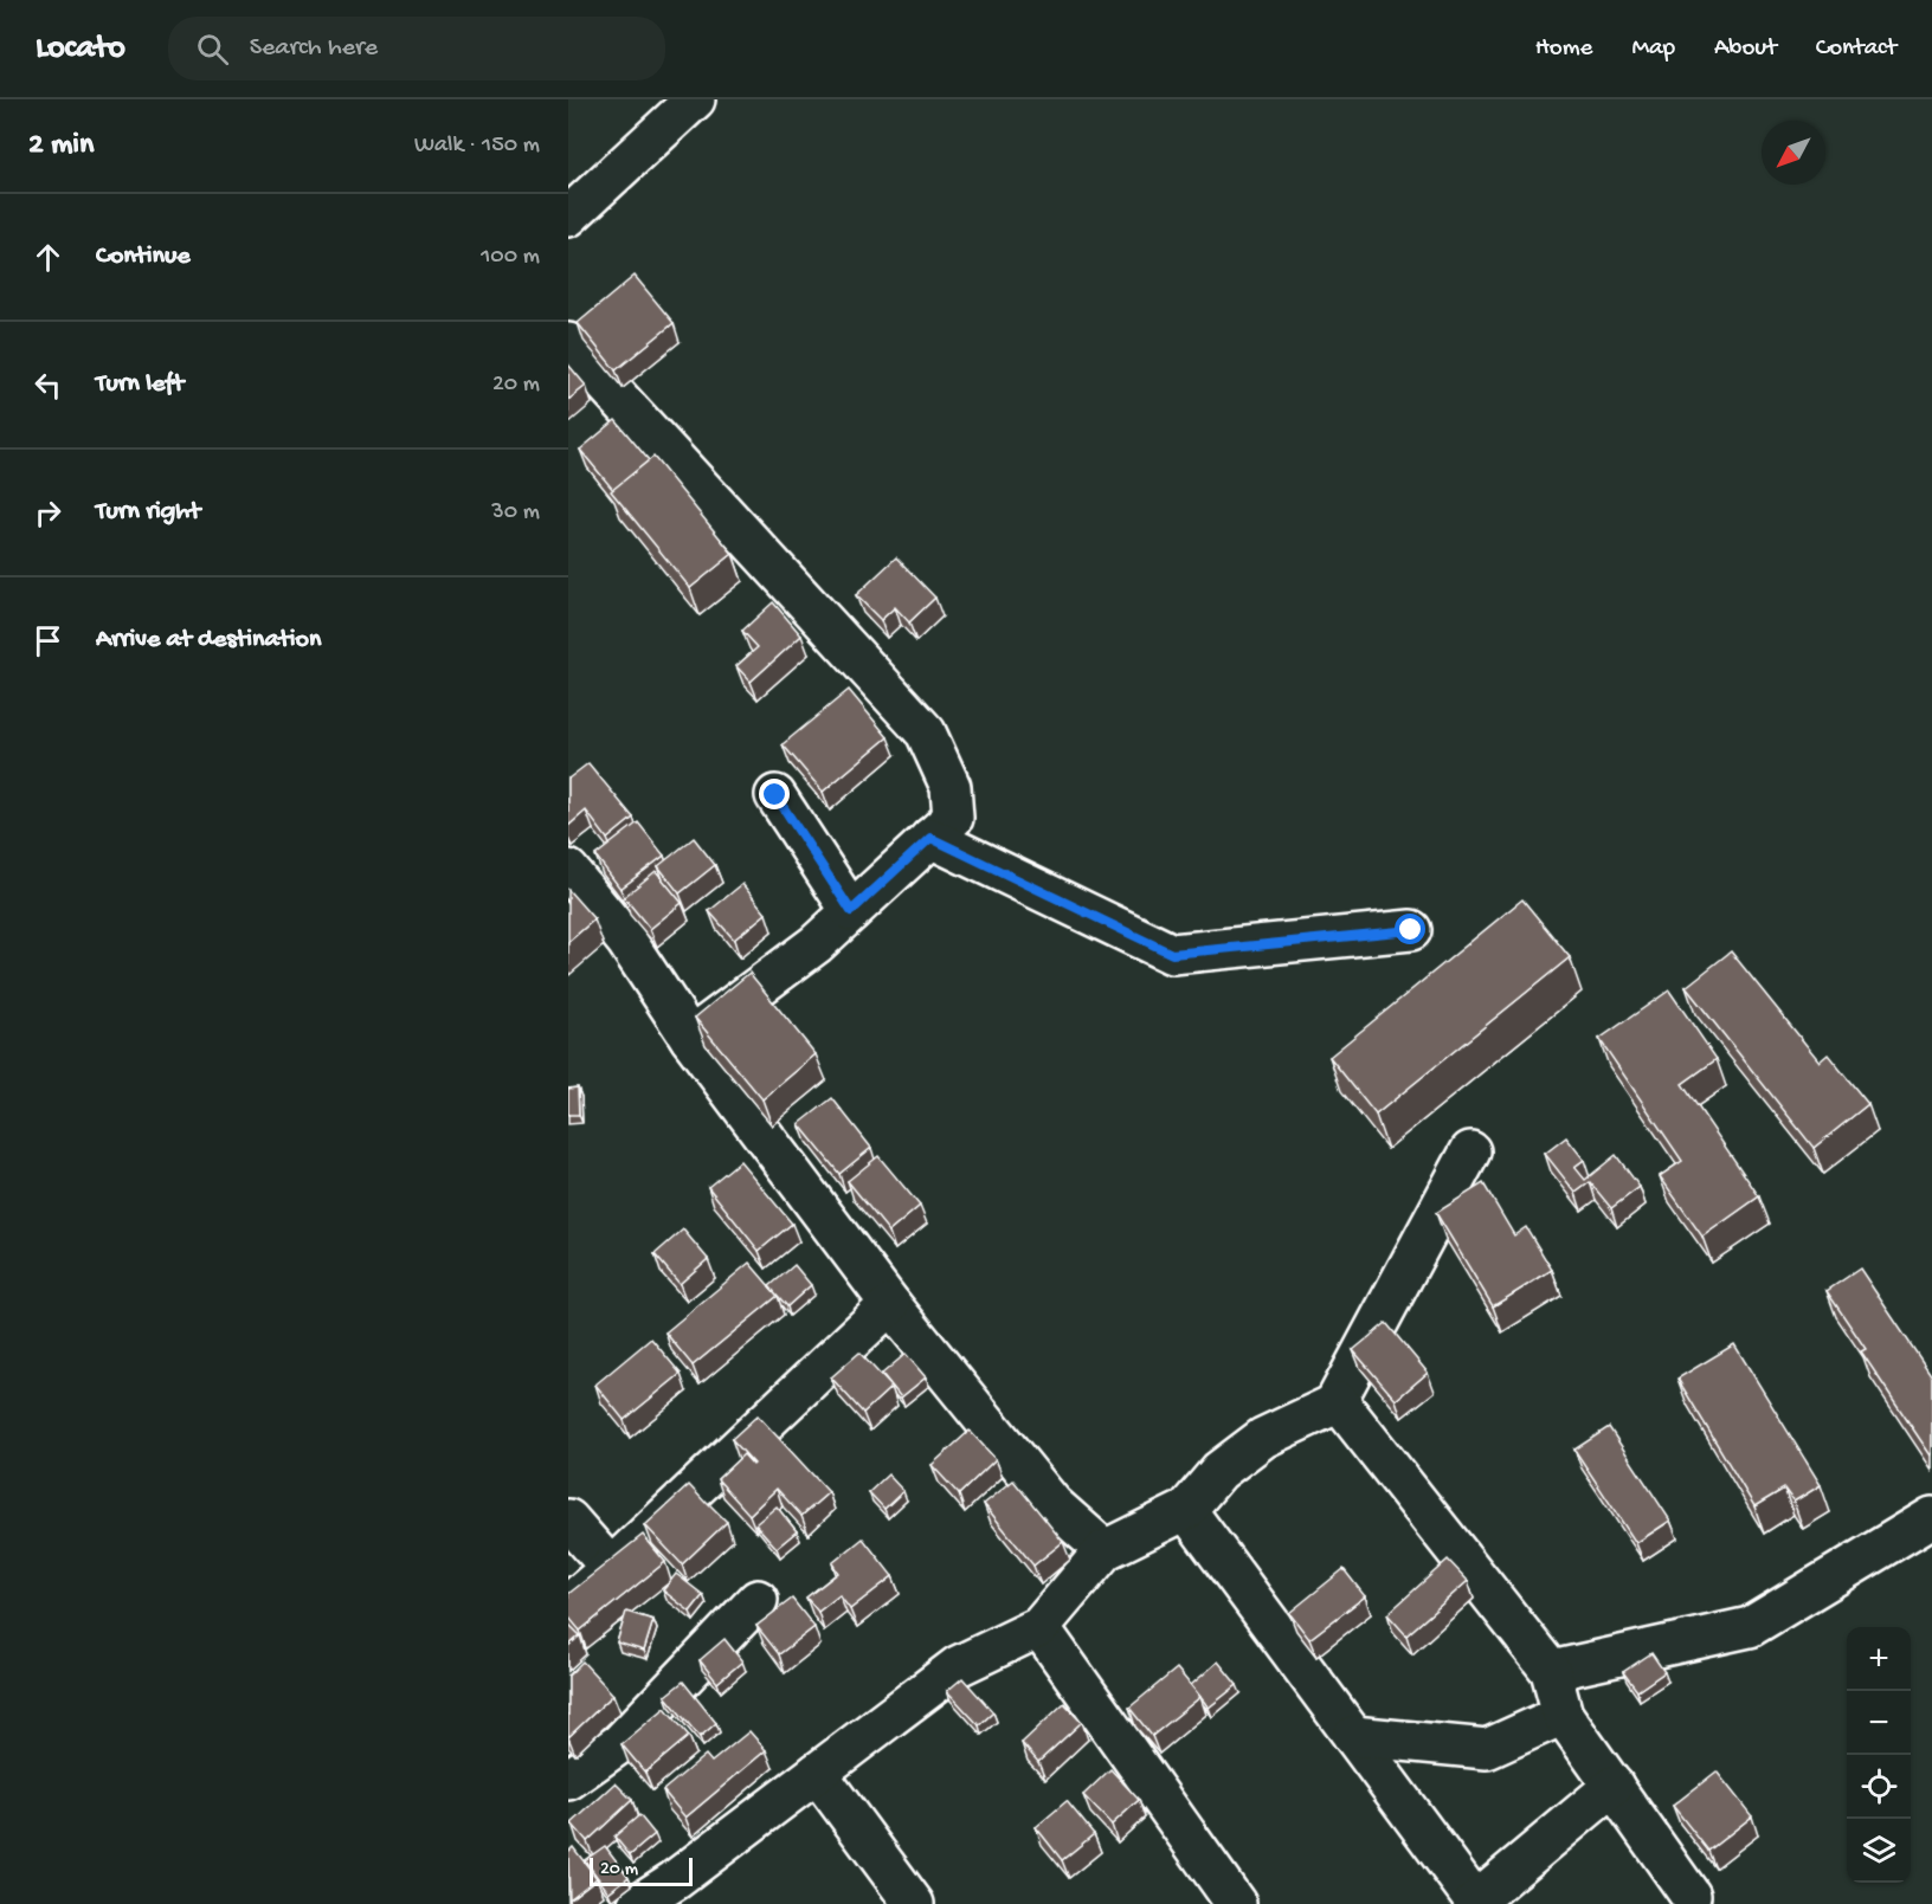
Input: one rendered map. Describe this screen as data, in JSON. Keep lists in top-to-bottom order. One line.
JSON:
{"scale_bar":"20 m","north":"bottom left","page":{"header":"Locato","search":"Search here","nav":["Home","Map","About","Contact"],"heading":["2 min","Walk · 150 m"],"list":[["Continue","100 m"],["Turn left","20 m"],["Turn right","30 m"],"Arrive at destination"],"map_buttons":["+","−"],"scale":"20 m"}}
